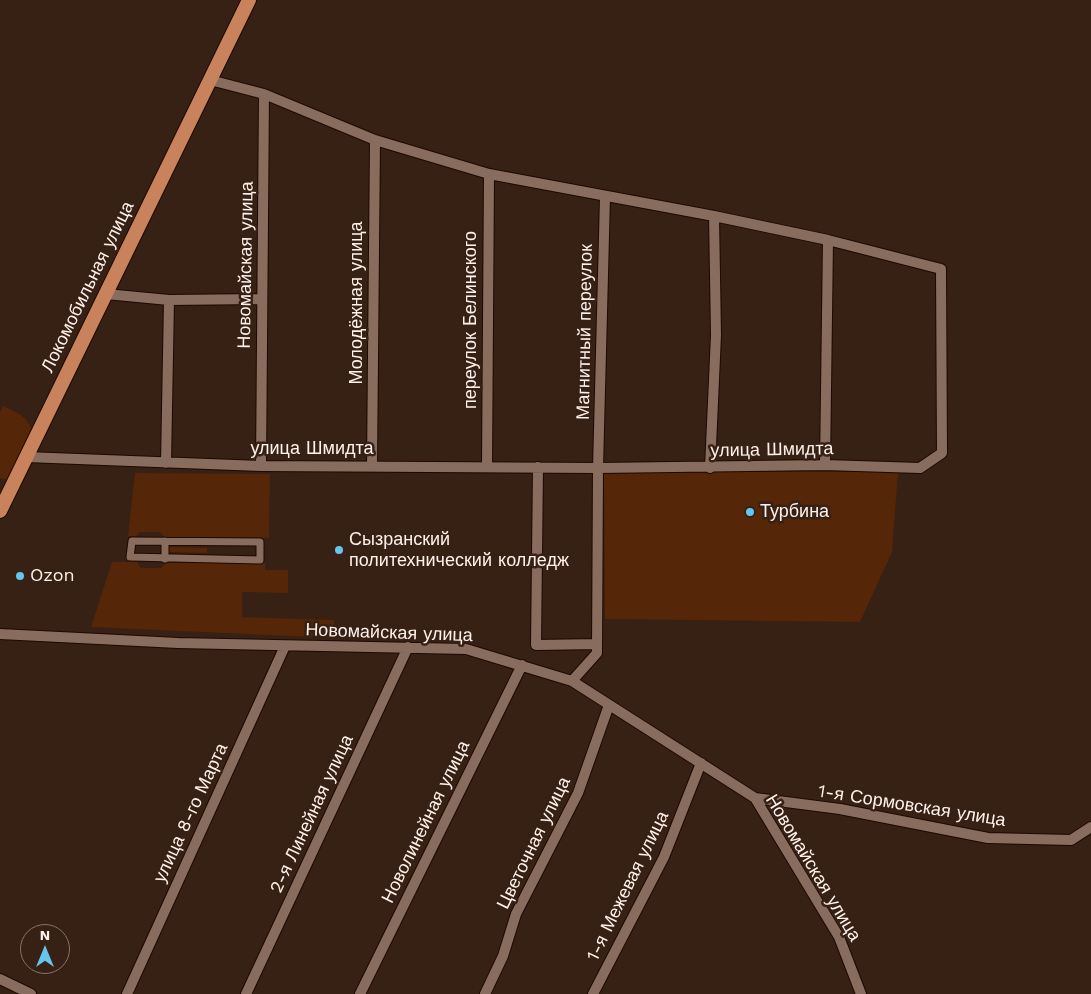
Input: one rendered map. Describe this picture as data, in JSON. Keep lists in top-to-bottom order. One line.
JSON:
{"streets":{"main road":["Локомобильная улица"],"street":["Новомайская улица","Молодёжная улица","переулок Белинского","Магнитный переулок","улица Шмидта","1-я Сормовская улица","улица 8-го Марта","2-я Линейная улица","Новолинейная улица","Цветочная улица","1-я Межевая улица"]},"crossings":[["Новомайская улица","улица Шмидта"],["Новомайская улица","1-я Сормовская улица"],["Новомайская улица","улица 8-го Марта"],["Новомайская улица","2-я Линейная улица"],["Новомайская улица","Новолинейная улица"],["Новомайская улица","Цветочная улица"],["Новомайская улица","1-я Межевая улица"],["Локомобильная улица","улица Шмидта"],["Молодёжная улица","улица Шмидта"],["переулок Белинского","улица Шмидта"],["Магнитный переулок","улица Шмидта"]],"places":["Турбина","Сызранский политехнический колледж","Ozon"],"north":"top"}
